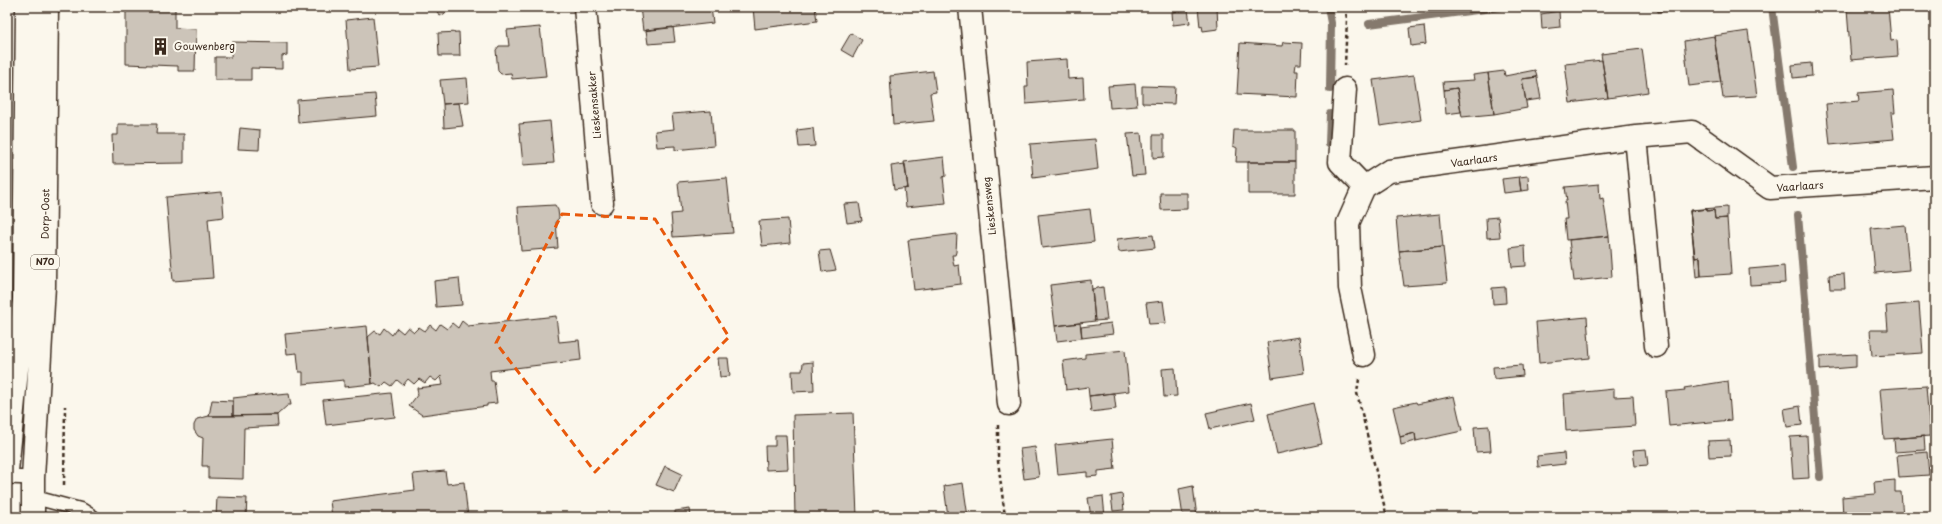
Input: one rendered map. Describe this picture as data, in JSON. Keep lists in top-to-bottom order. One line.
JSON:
{"streets":{"street":["Lieskensakker","Vaarlaars","Lieskensweg","Dorp-Oost","N70"]},"places":{"building":["Gouwenberg"]}}
